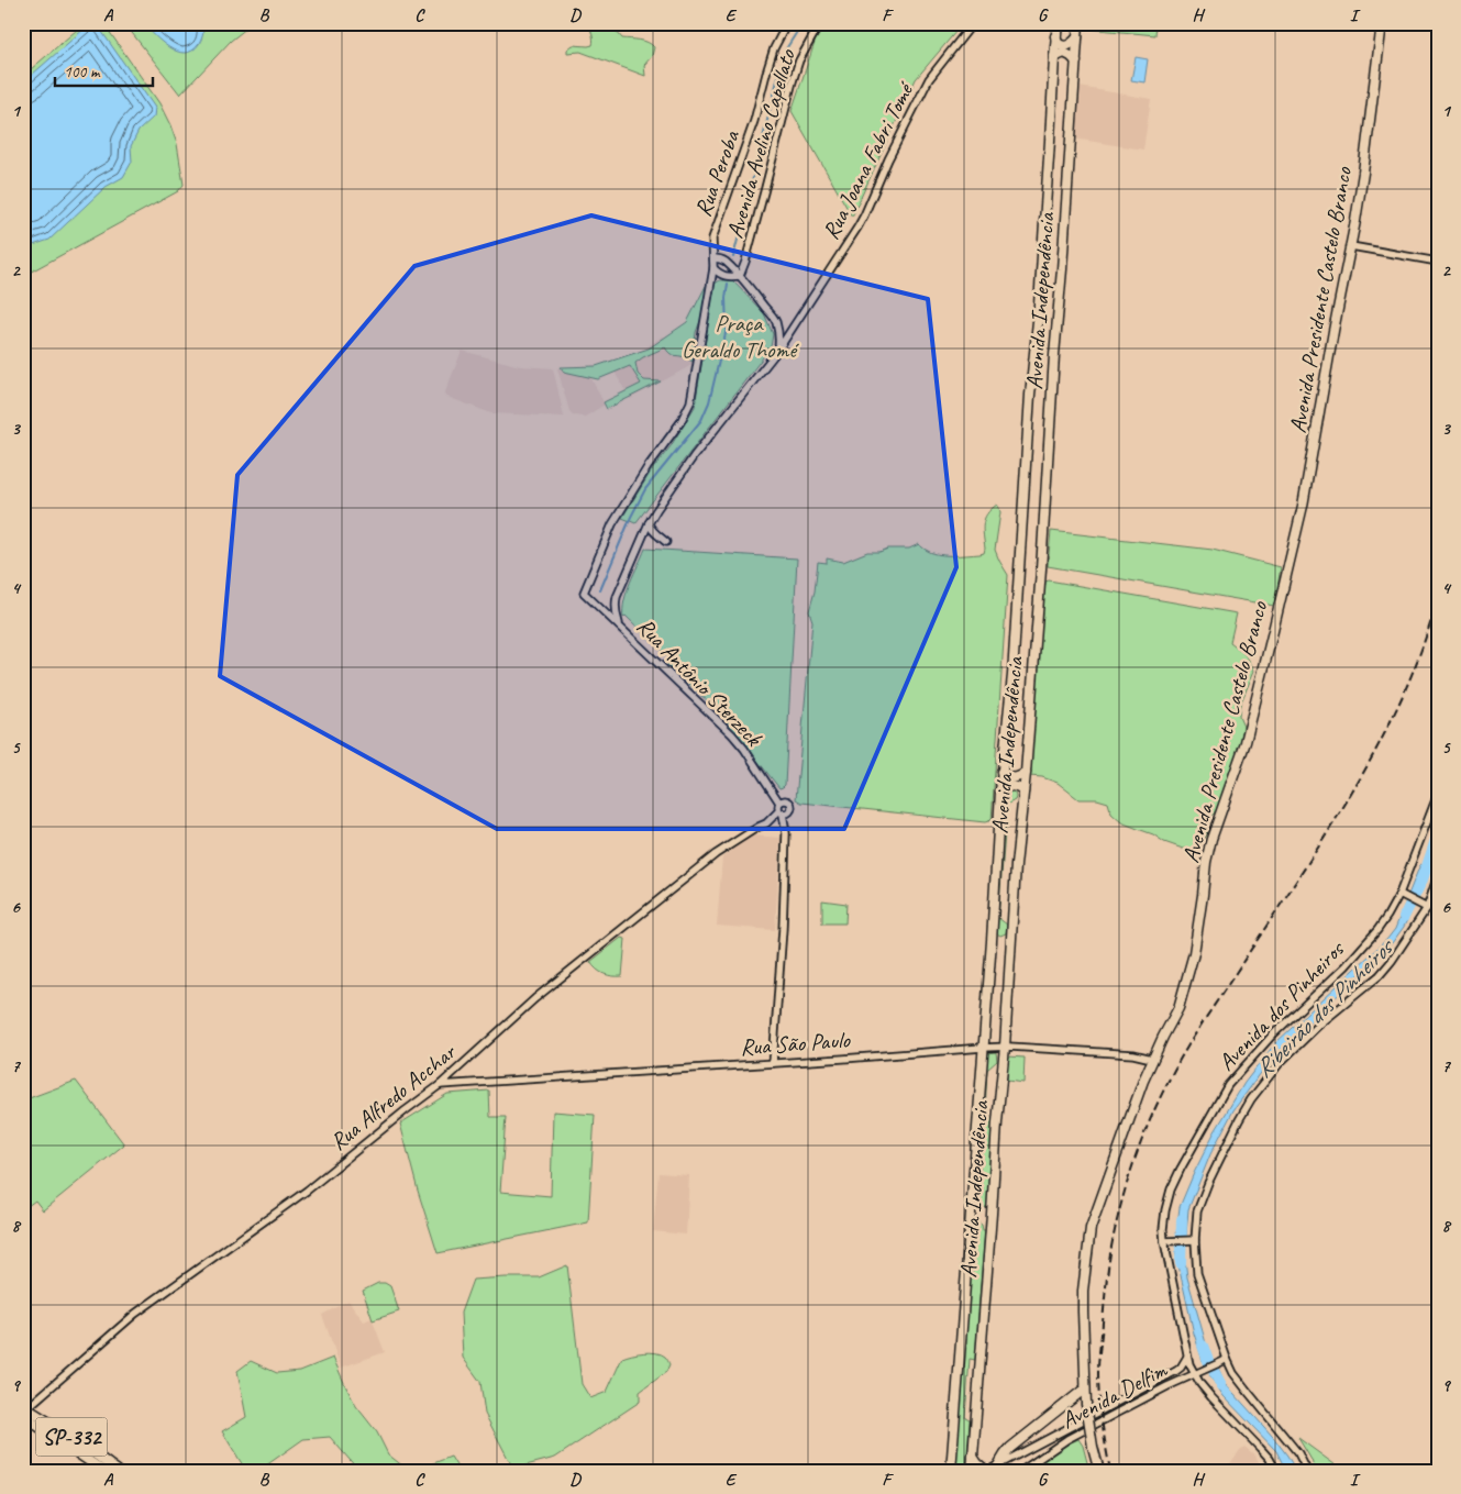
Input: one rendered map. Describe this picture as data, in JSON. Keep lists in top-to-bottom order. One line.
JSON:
{"streets":{"main road":["Avenida Presidente Castelo Branco","Avenida Independência","SP-332"],"street":["Avenida Avelino Capellato","Rua Joana Fabri Tomé","Rua Peroba","Rua Antônio Sterzeck","Avenida dos Pinheiros","Rua São Paulo","Rua Alfredo Acchar","Avenida Delfim"]},"crossings":[["Avenida Avelino Capellato","Rua Peroba"],["Rua Joana Fabri Tomé","Rua Antônio Sterzeck"],["Avenida Presidente Castelo Branco","Rua São Paulo"],["Avenida Independência","Rua São Paulo"],["Rua Antônio Sterzeck","Rua Alfredo Acchar"],["Avenida dos Pinheiros","Avenida Delfim"],["Rua São Paulo","Rua Alfredo Acchar"],["Rua Alfredo Acchar","SP-332"]],"water":["Ribeirão dos Pinheiros"],"parks":["Praça Geraldo Thomé"],"scale_bar":"100 m","grid":{"columns":["A","B","C","D","E","F","G","H","I"],"rows":["1","2","3","4","5","6","7","8","9"]}}
